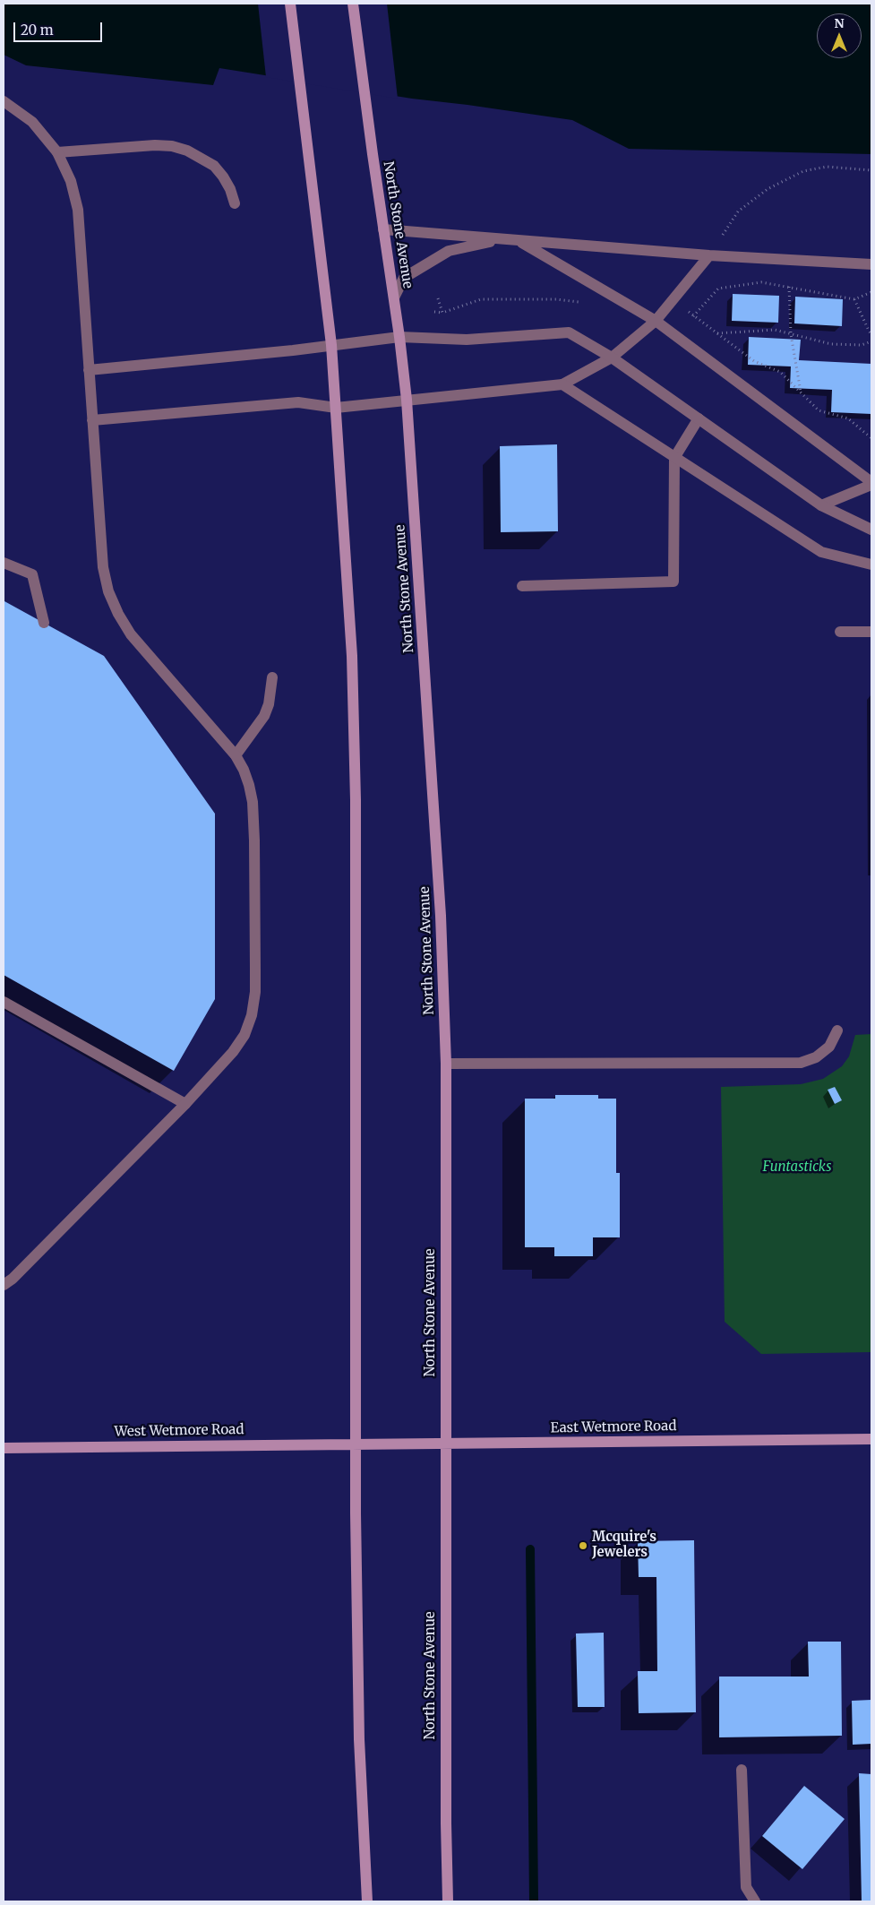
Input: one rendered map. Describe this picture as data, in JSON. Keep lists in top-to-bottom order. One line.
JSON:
{"streets":{"main road":["North Stone Avenue","East Wetmore Road","West Wetmore Road"]},"crossings":[["North Stone Avenue","East Wetmore Road"],["East Wetmore Road","West Wetmore Road"]],"parks":["Funtasticks"],"places":["Mcquire's Jewelers"],"scale_bar":"20 m","north":"top"}
